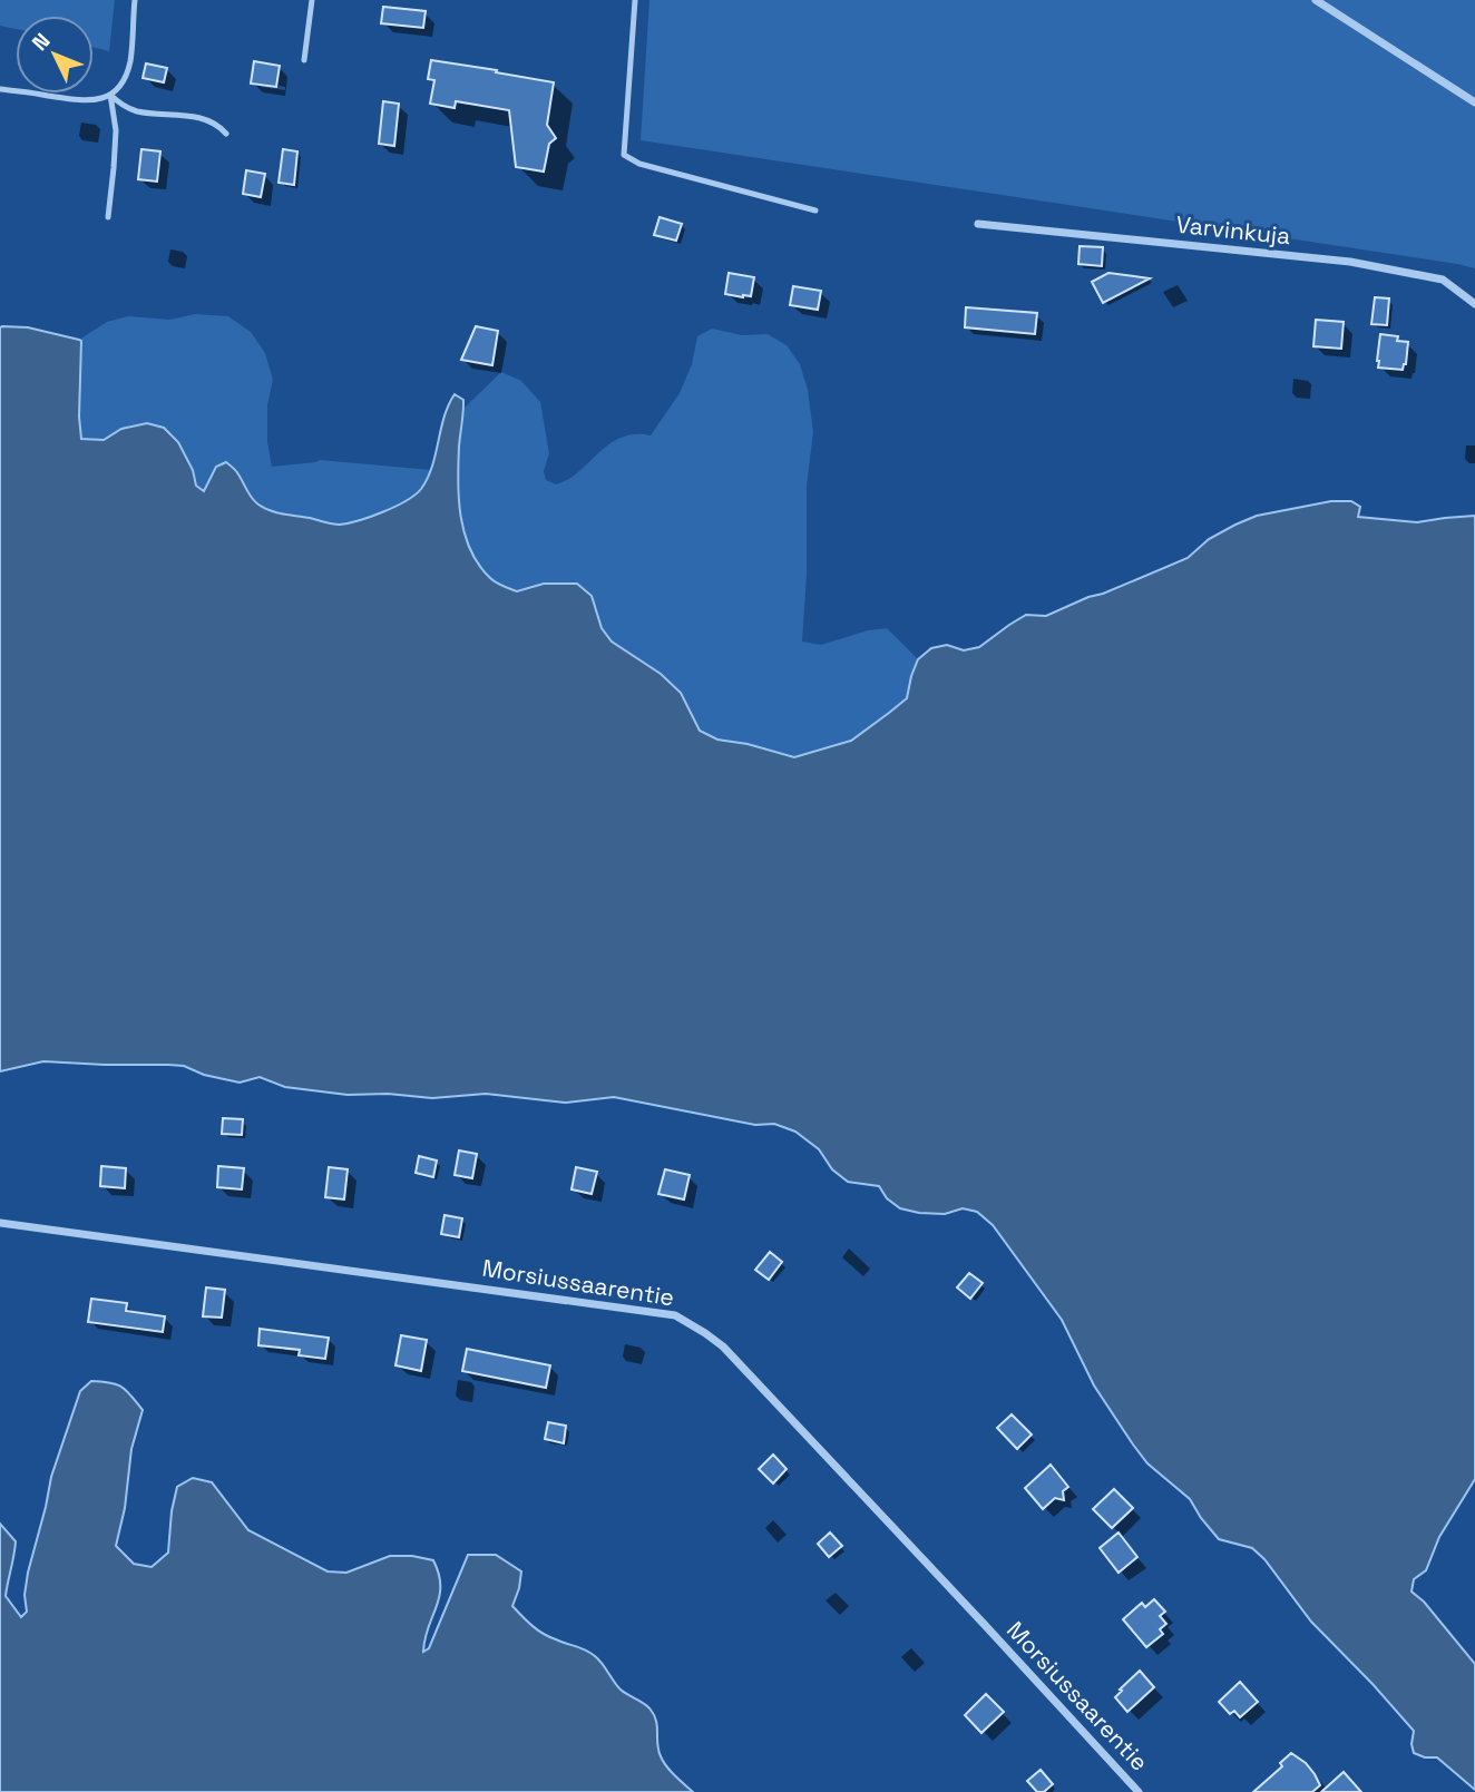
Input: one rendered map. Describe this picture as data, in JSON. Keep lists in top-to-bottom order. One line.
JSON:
{"streets":{"street":["Varvinkuja","Morsiussaarentie"]},"north":"top left"}
